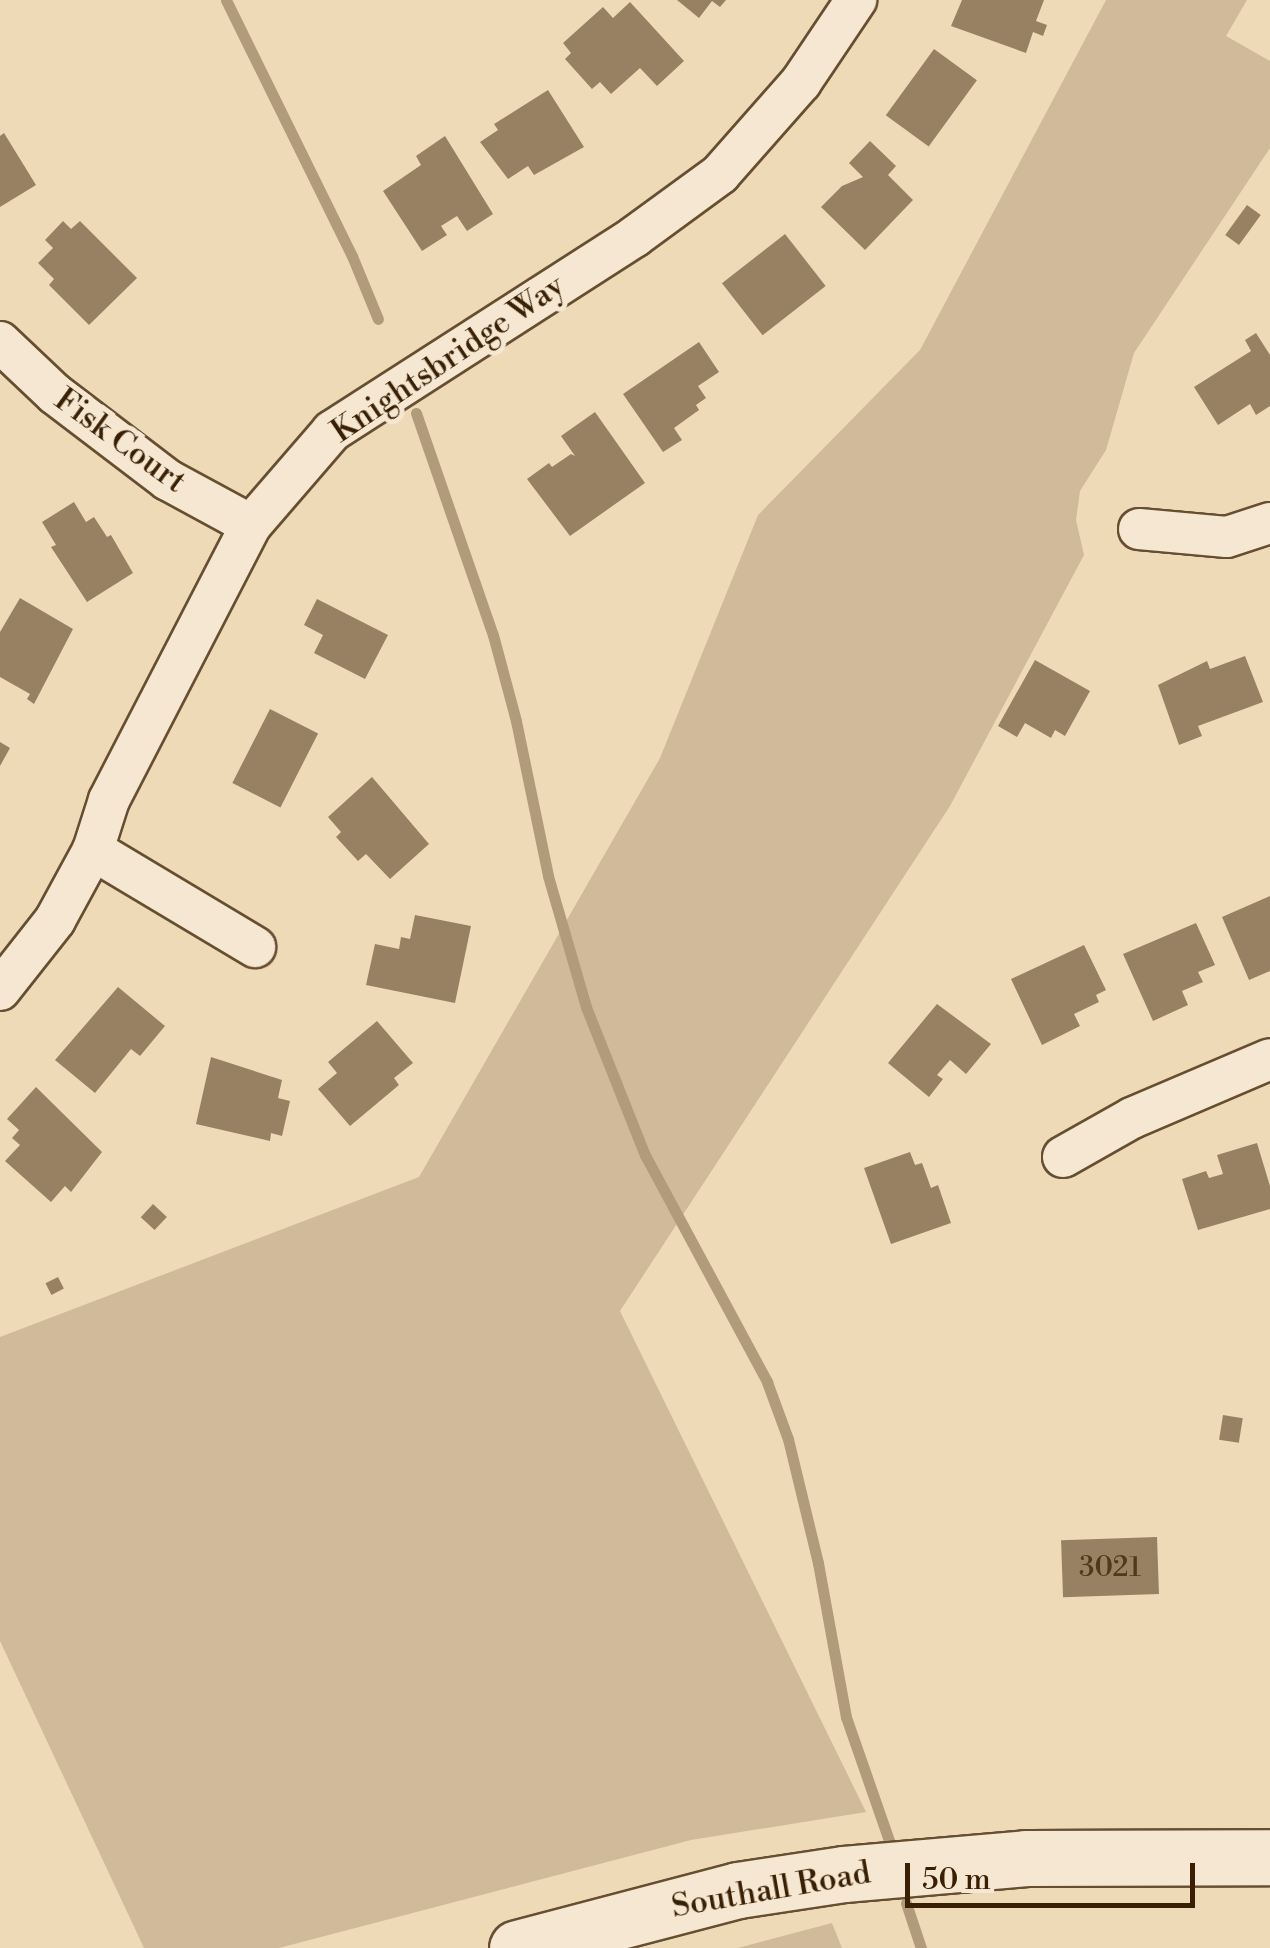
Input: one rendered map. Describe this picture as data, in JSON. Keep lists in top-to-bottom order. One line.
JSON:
{"streets":{"street":["Knightsbridge Way","Fisk Court","Southall Road"]},"crossings":[["Knightsbridge Way","Fisk Court"]],"house_numbers":["3021"],"scale_bar":"50 m"}
